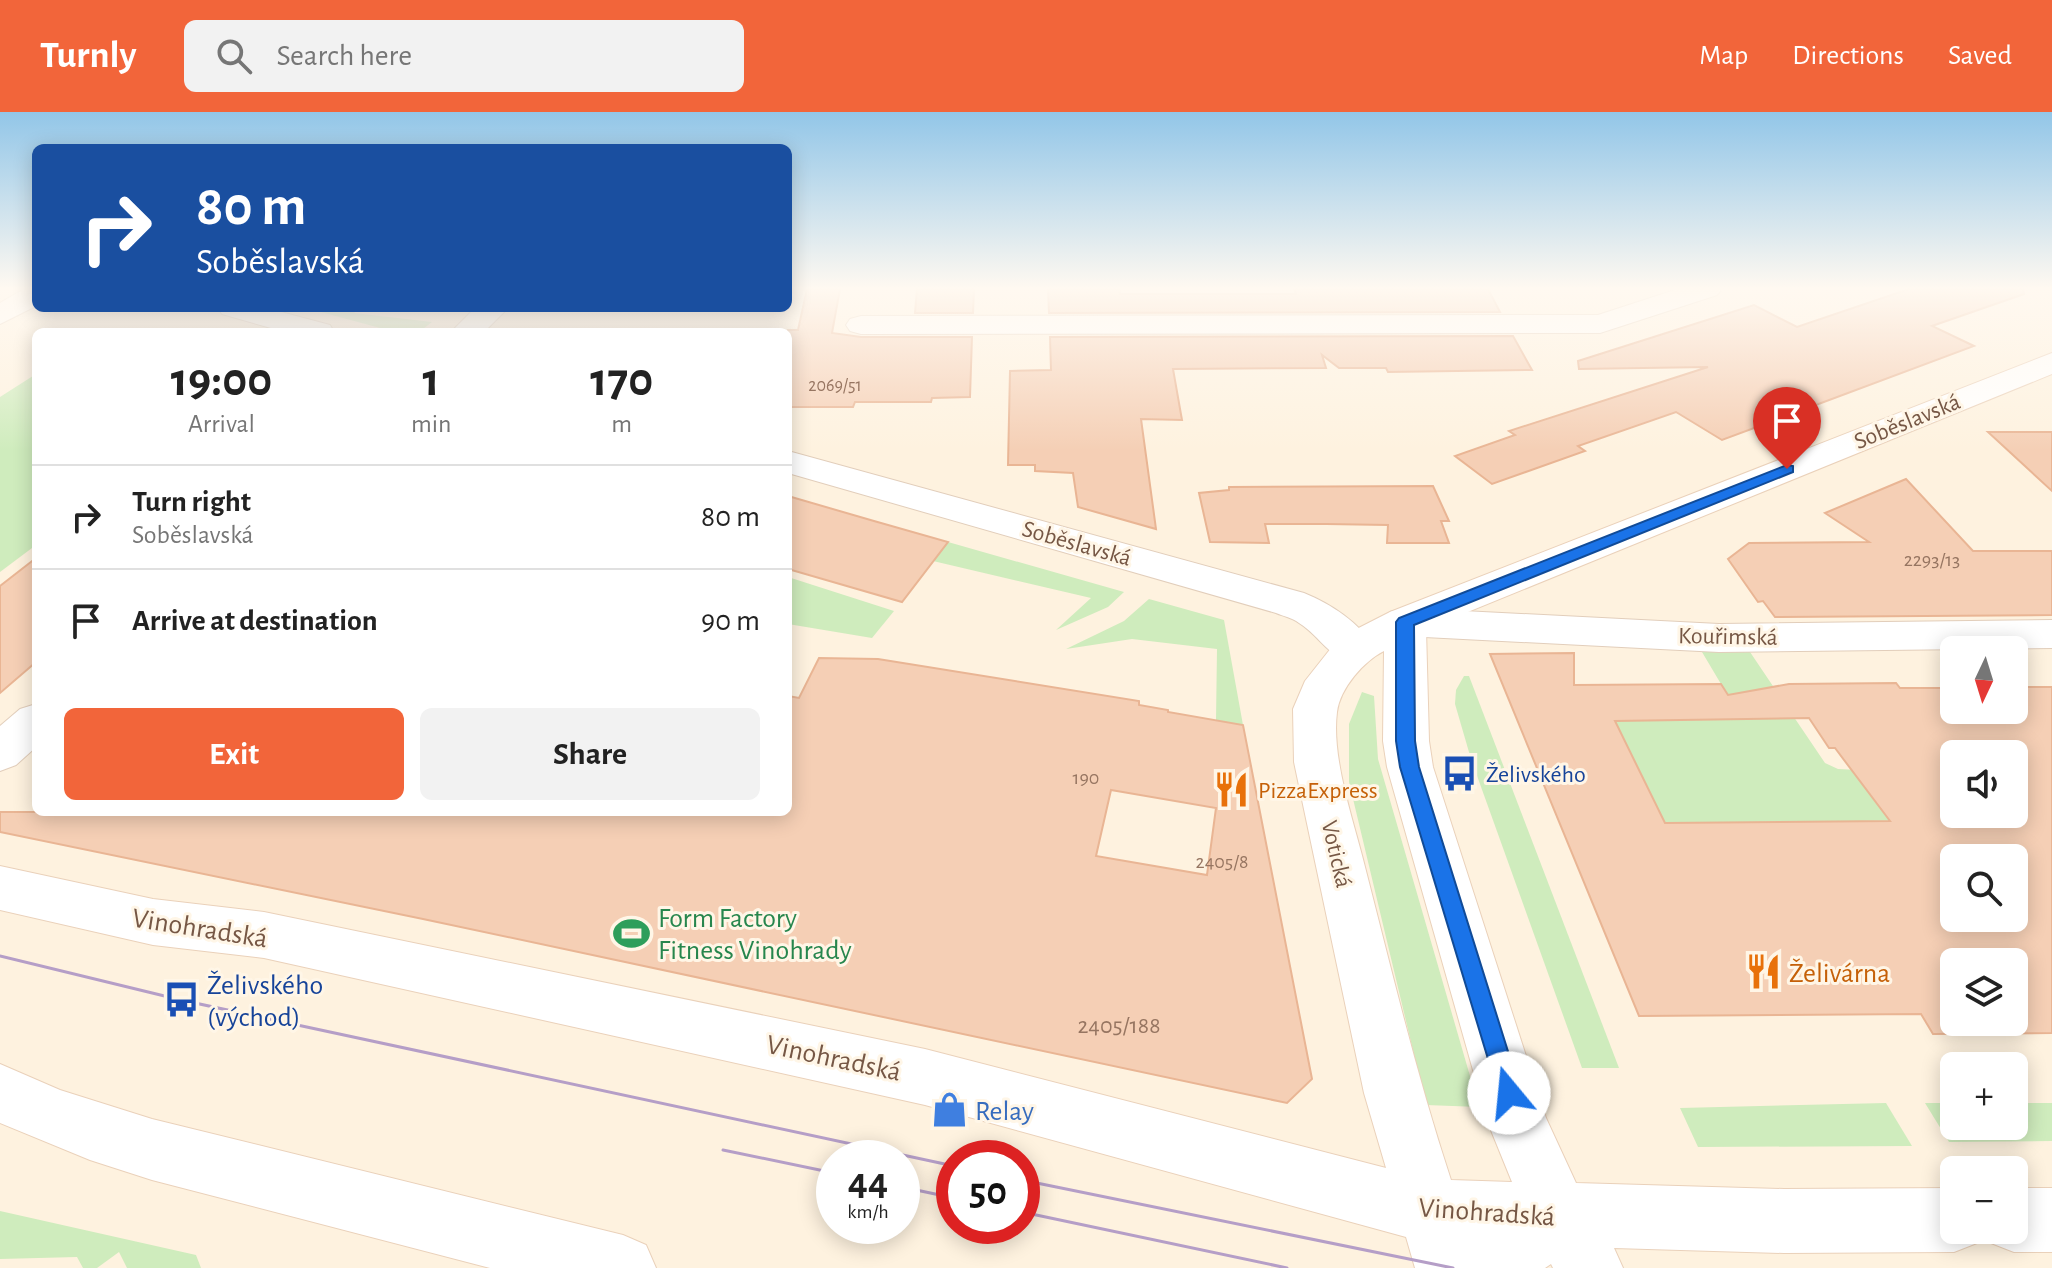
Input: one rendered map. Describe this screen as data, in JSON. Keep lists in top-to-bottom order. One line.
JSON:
{"streets":{"main road":["Soběslavská","Kouřimská","Votická","Vinohradská"]},"crossings":[["Soběslavská","Kouřimská"],["Soběslavská","Votická"],["Kouřimská","Votická"],["Votická","Vinohradská"]],"places":{"bus stop":["Želivského","Želivského (východ)"],"restaurant":["PizzaExpress","Želivárna"],"sports":["Form Factory Fitness Vinohrady"],"shop":["Relay"]},"house_numbers":["2069/51","2293/13","190","2405/8","2405/188"],"north":"bottom","page":{"header":"Turnly","search":"Search here","nav":["Map","Directions","Saved"],"turn":["80 m","Soběslavská"],"eta":["19:00","Arrival","1","min","170","m"],"list":[{"name":"Turn right","note":"Soběslavská","value":"80 m"},{"name":"Arrive at destination","value":"90 m"}],"map_buttons":["+","−"],"buttons":["Exit","Share"],"speed":"44 km/h","limit":"50"}}
